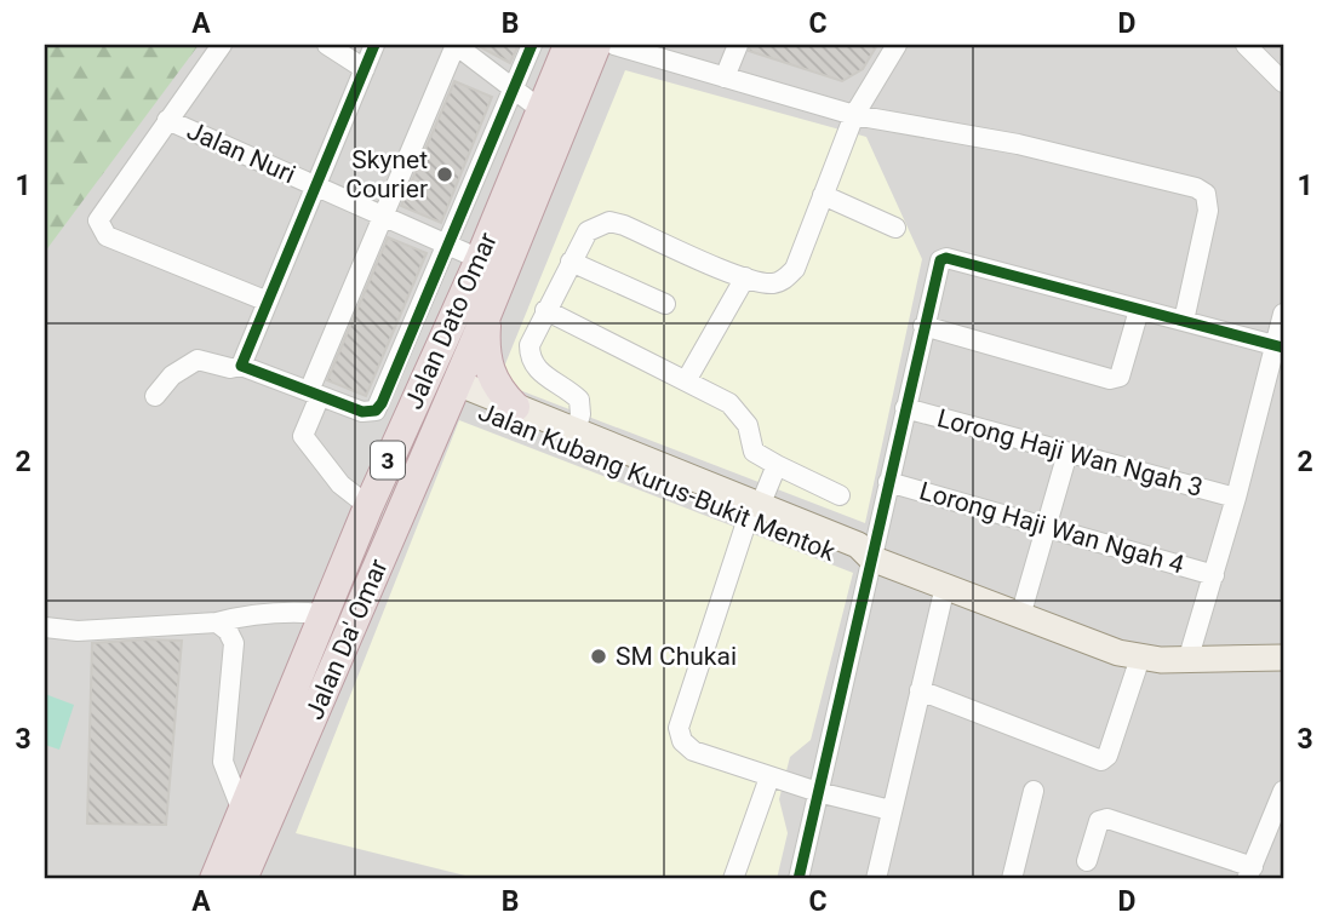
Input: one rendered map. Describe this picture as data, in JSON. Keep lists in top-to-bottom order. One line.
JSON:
{"streets":{"highway":["Jalan Dato Omar","3","Jalan Da' Omar"],"main road":["Jalan Kubang Kurus-Bukit Mentok"],"street":["Jalan Nuri","Lorong Haji Wan Ngah 3","Lorong Haji Wan Ngah 4"]},"crossings":[["Jalan Nuri","Jalan Dato Omar"],["Jalan Dato Omar","Jalan Kubang Kurus-Bukit Mentok"],["Jalan Dato Omar","Jalan Da' Omar"],["Jalan Kubang Kurus-Bukit Mentok","Jalan Da' Omar"]],"places":["Skynet Courier","SM Chukai"],"grid":{"columns":["A","B","C","D"],"rows":["1","2","3"]}}
